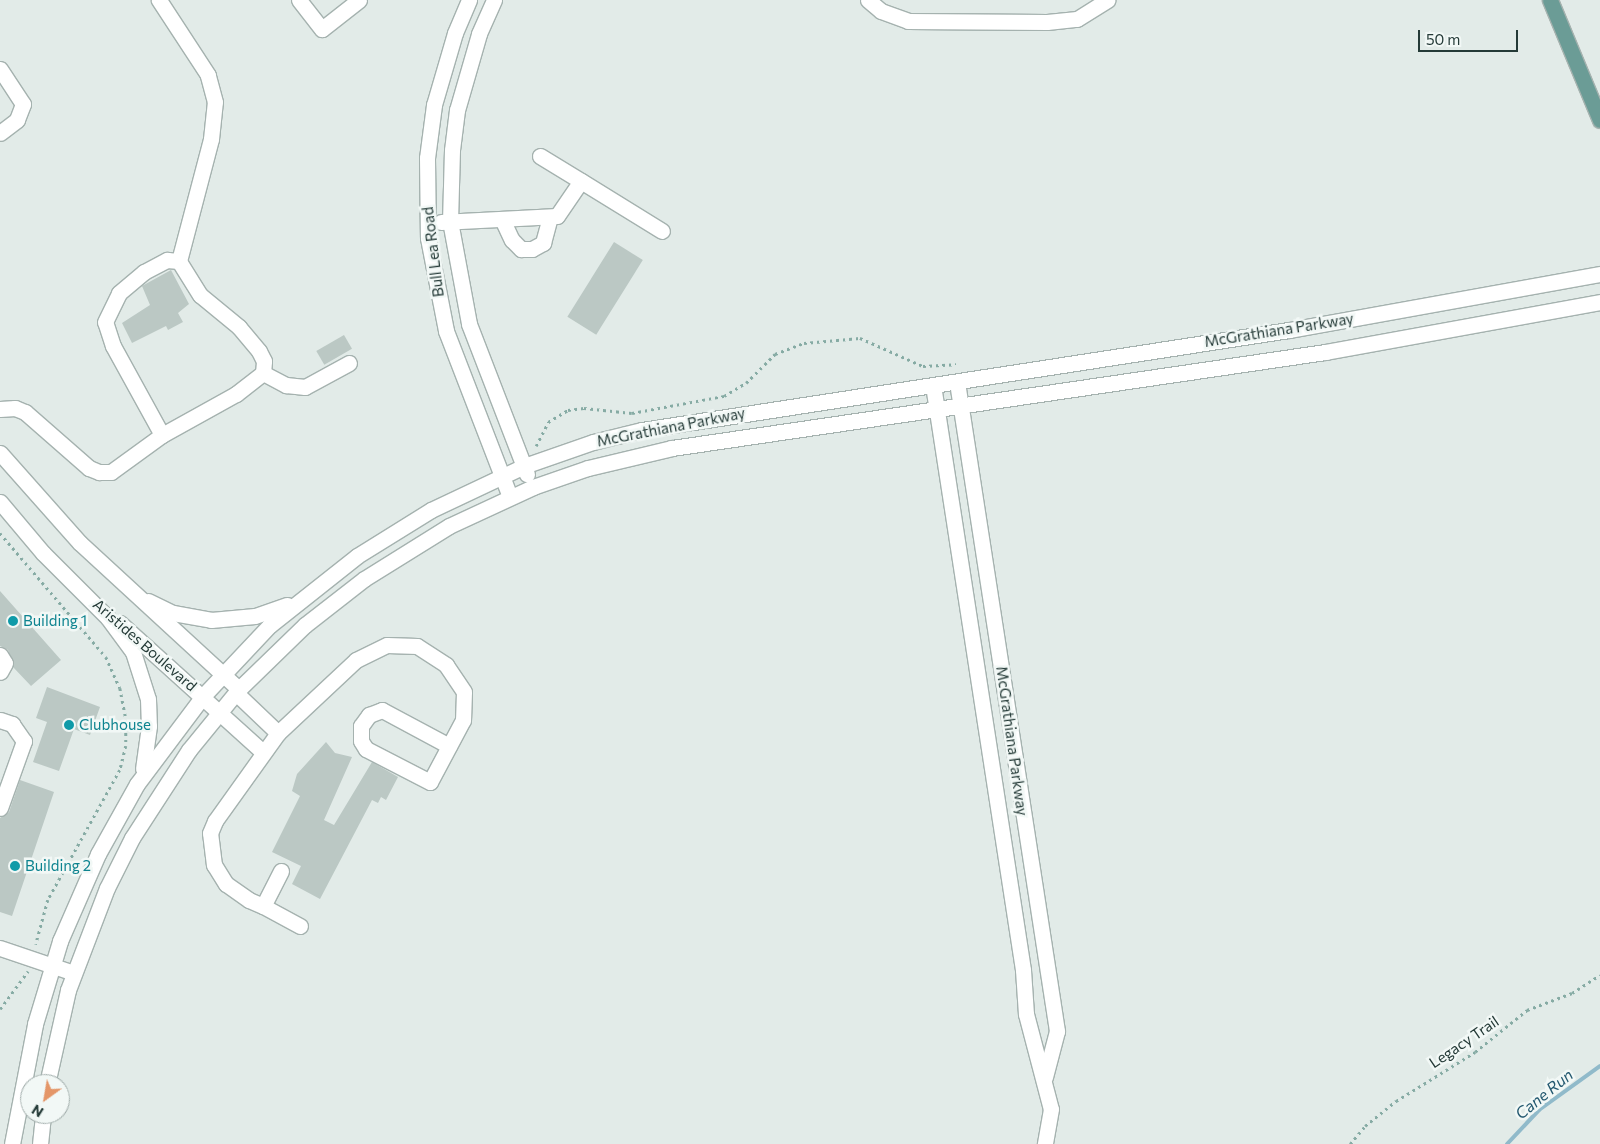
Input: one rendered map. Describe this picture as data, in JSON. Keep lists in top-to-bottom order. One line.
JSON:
{"streets":{"street":["Bull Lea Road","McGrathiana Parkway","Aristides Boulevard"],"path":["Legacy Trail"]},"crossings":[["Bull Lea Road","McGrathiana Parkway"],["McGrathiana Parkway","Aristides Boulevard"]],"water":["Cane Run"],"places":["Building 1","Clubhouse","Building 2"],"scale_bar":"50 m","north":"bottom left"}
